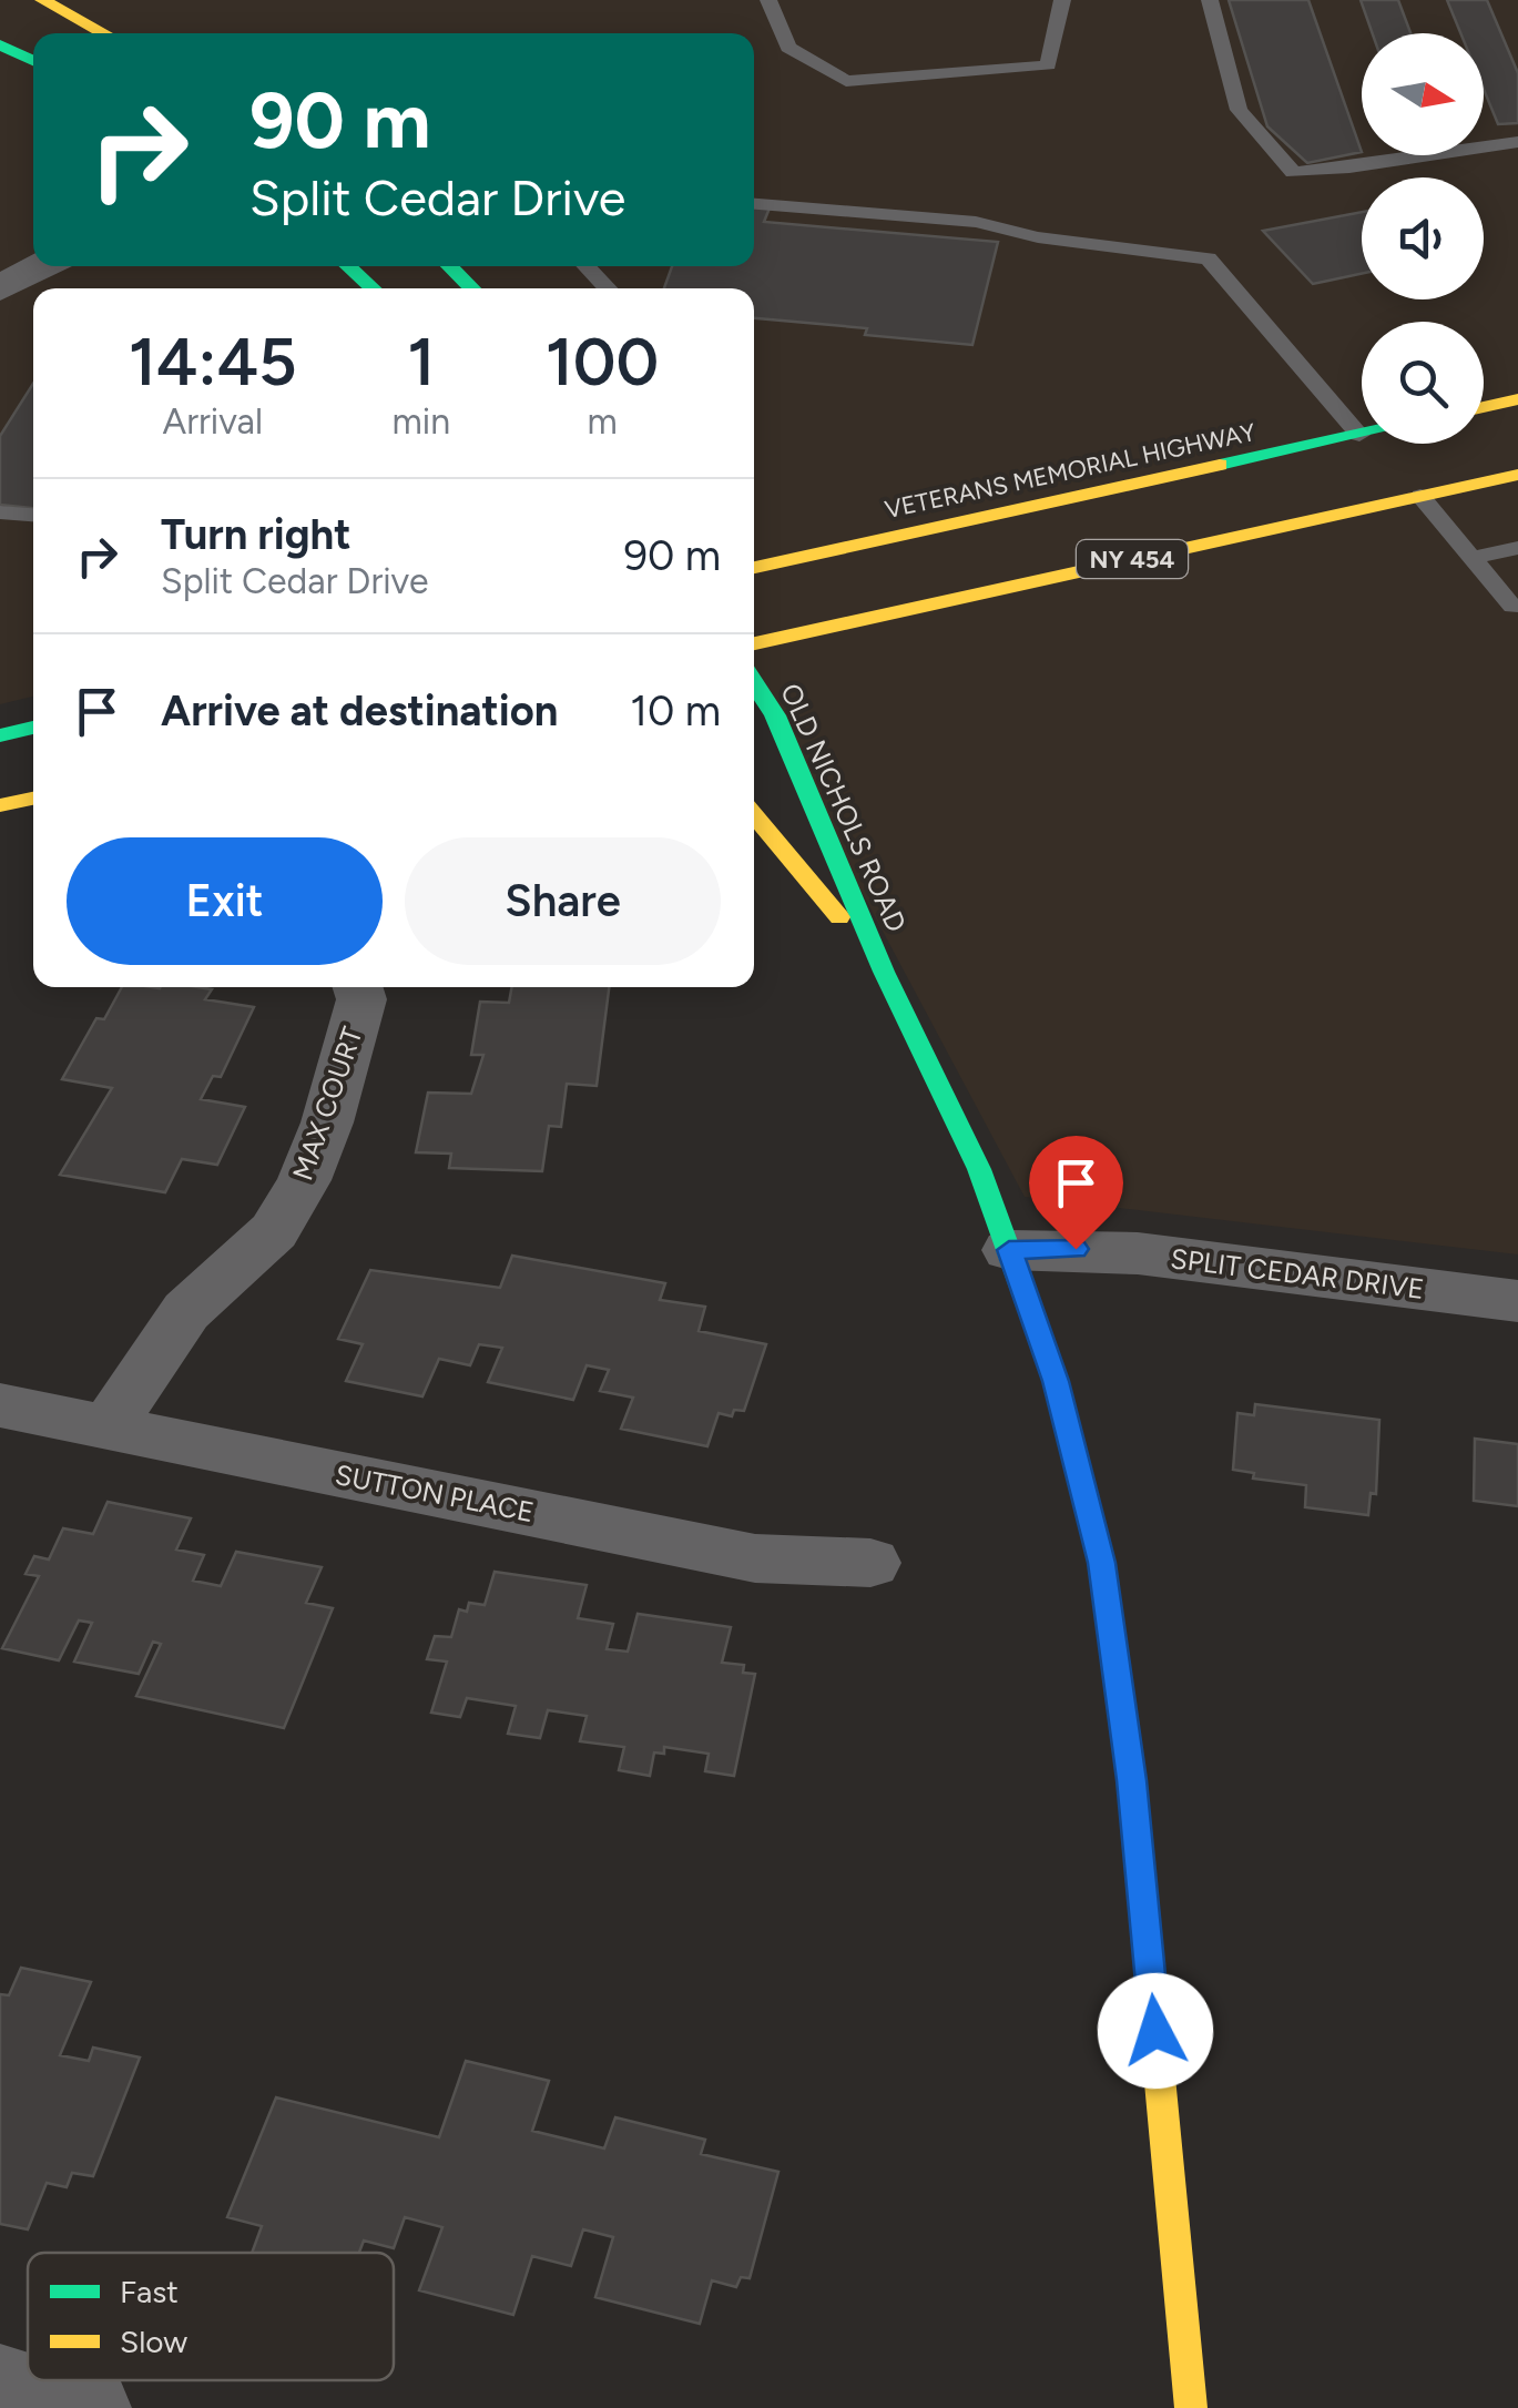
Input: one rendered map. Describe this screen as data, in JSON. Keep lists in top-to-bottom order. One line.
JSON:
{"streets":{"main road":["VETERANS MEMORIAL HIGHWAY","NY 454","OLD NICHOLS ROAD"],"street":["MAX COURT","SPLIT CEDAR DRIVE","SUTTON PLACE"]},"crossings":[["OLD NICHOLS ROAD","SPLIT CEDAR DRIVE"],["MAX COURT","SUTTON PLACE"]],"legend":["Fast","Slow"],"north":"right","page":{"turn":["90 m","Split Cedar Drive"],"eta":["14:45","Arrival","1","min","100","m"],"list":[{"name":"Turn right","note":"Split Cedar Drive","value":"90 m"},{"name":"Arrive at destination","value":"10 m"}],"buttons":["Exit","Share"]}}
